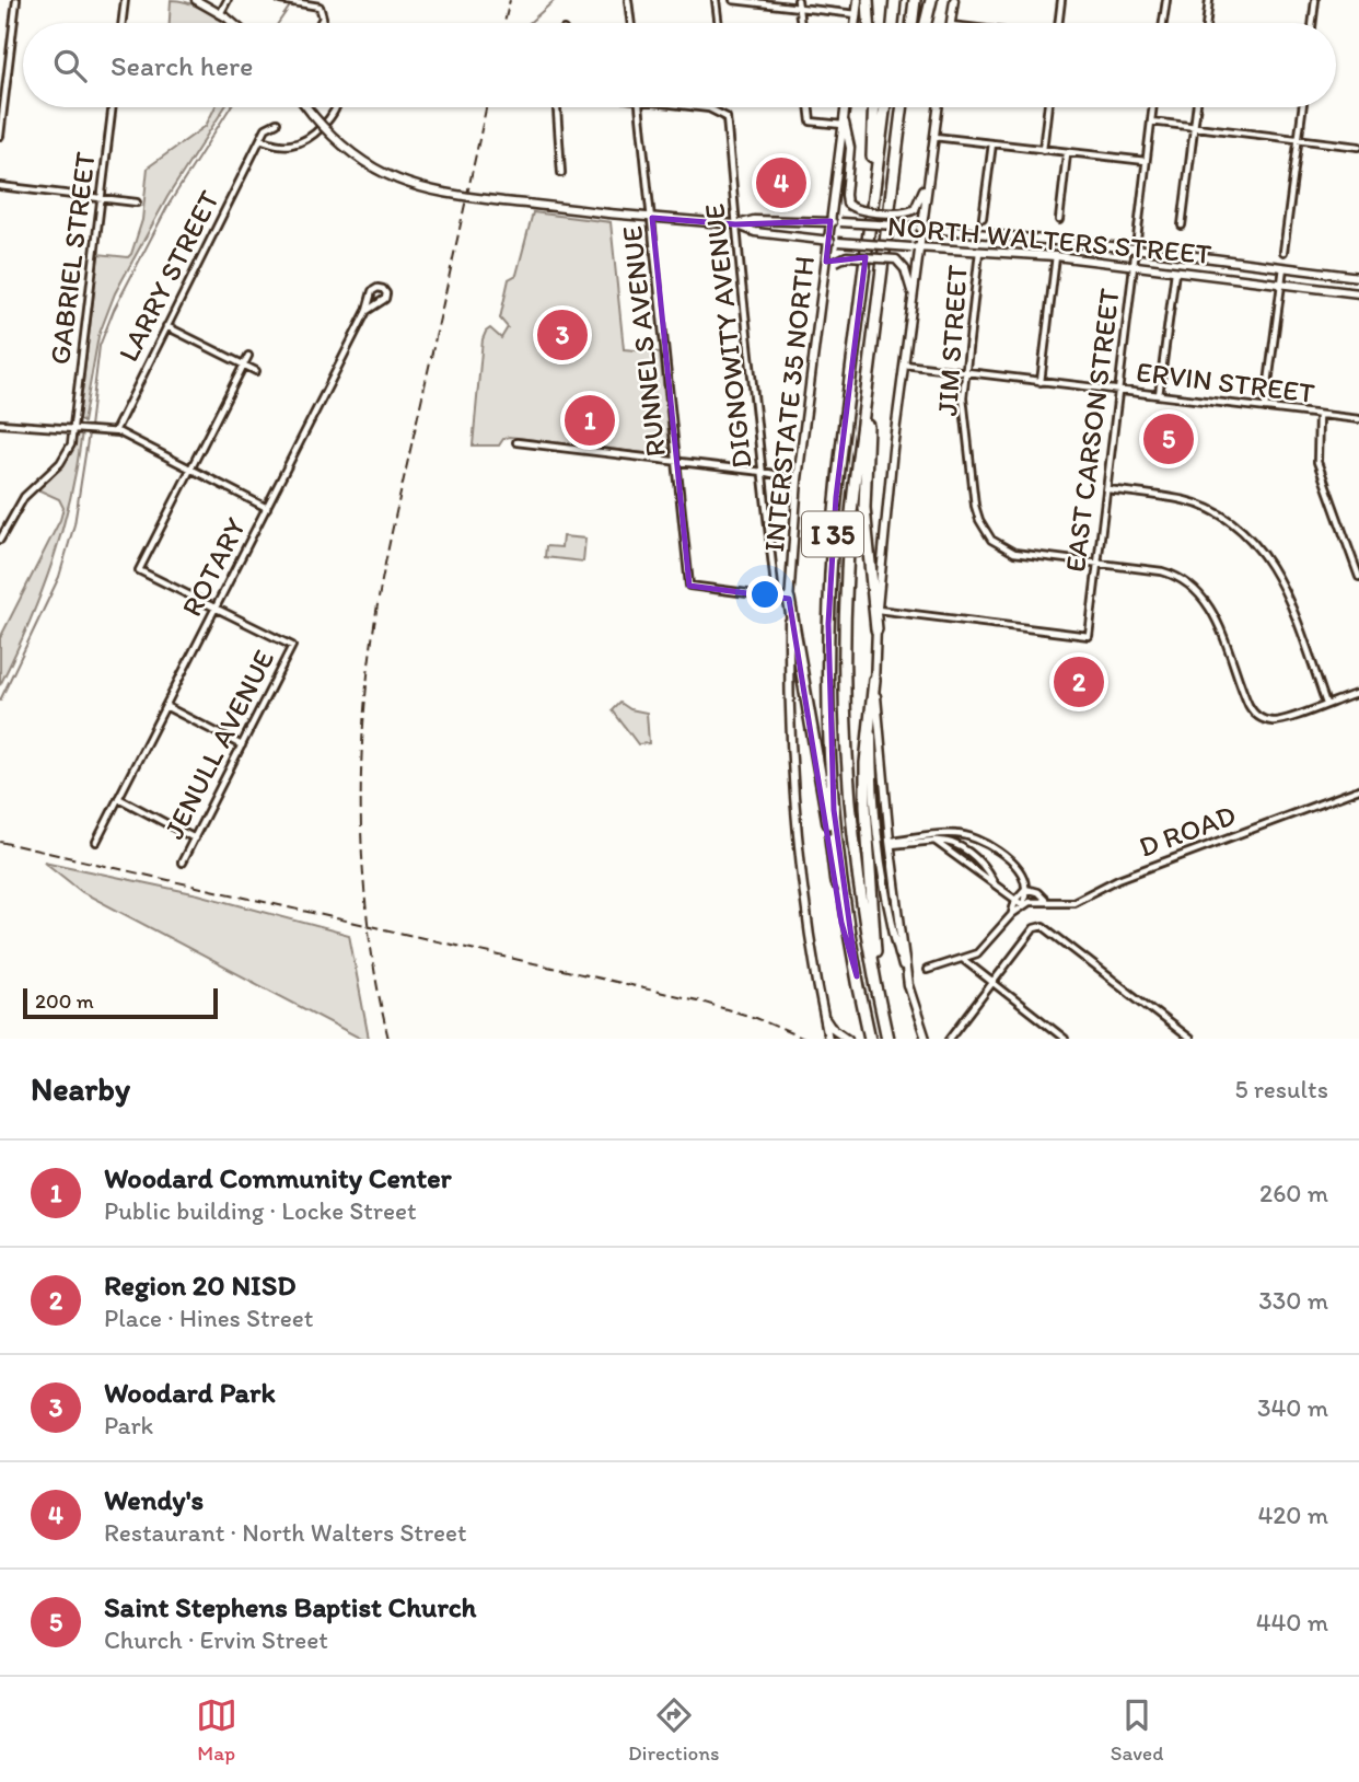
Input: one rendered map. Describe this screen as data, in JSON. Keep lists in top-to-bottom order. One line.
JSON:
{"streets":{"highway":["I 35"],"main road":["NORTH WALTERS STREET","INTERSTATE 35 NORTH"],"street":["GABRIEL STREET","LARRY STREET","DIGNOWITY AVENUE","JIM STREET","RUNNELS AVENUE","ERVIN STREET","EAST CARSON STREET","ROTARY","JENULL AVENUE","D ROAD"]},"crossings":[["NORTH WALTERS STREET","DIGNOWITY AVENUE"],["NORTH WALTERS STREET","JIM STREET"],["NORTH WALTERS STREET","RUNNELS AVENUE"],["NORTH WALTERS STREET","INTERSTATE 35 NORTH"],["NORTH WALTERS STREET","EAST CARSON STREET"],["DIGNOWITY AVENUE","RUNNELS AVENUE"],["JIM STREET","ERVIN STREET"],["JIM STREET","EAST CARSON STREET"],["ERVIN STREET","EAST CARSON STREET"],["ROTARY","JENULL AVENUE"]],"scale_bar":"200 m","page":{"search":"Search here","pins":["4","3","1","5","2"],"scale":"200 m","heading":["Nearby","5 results"],"list":[{"mark":"1","name":"Woodard Community Center","note":"Public building · Locke Street","value":"260 m"},{"mark":"2","name":"Region 20 NISD","note":"Place · Hines Street","value":"330 m"},{"mark":"3","name":"Woodard Park","note":"Park","value":"340 m"},{"mark":"4","name":"Wendy's","note":"Restaurant · North Walters Street","value":"420 m"},{"mark":"5","name":"Saint Stephens Baptist Church","note":"Church · Ervin Street","value":"440 m"}],"nav":["Map","Directions","Saved"]}}
